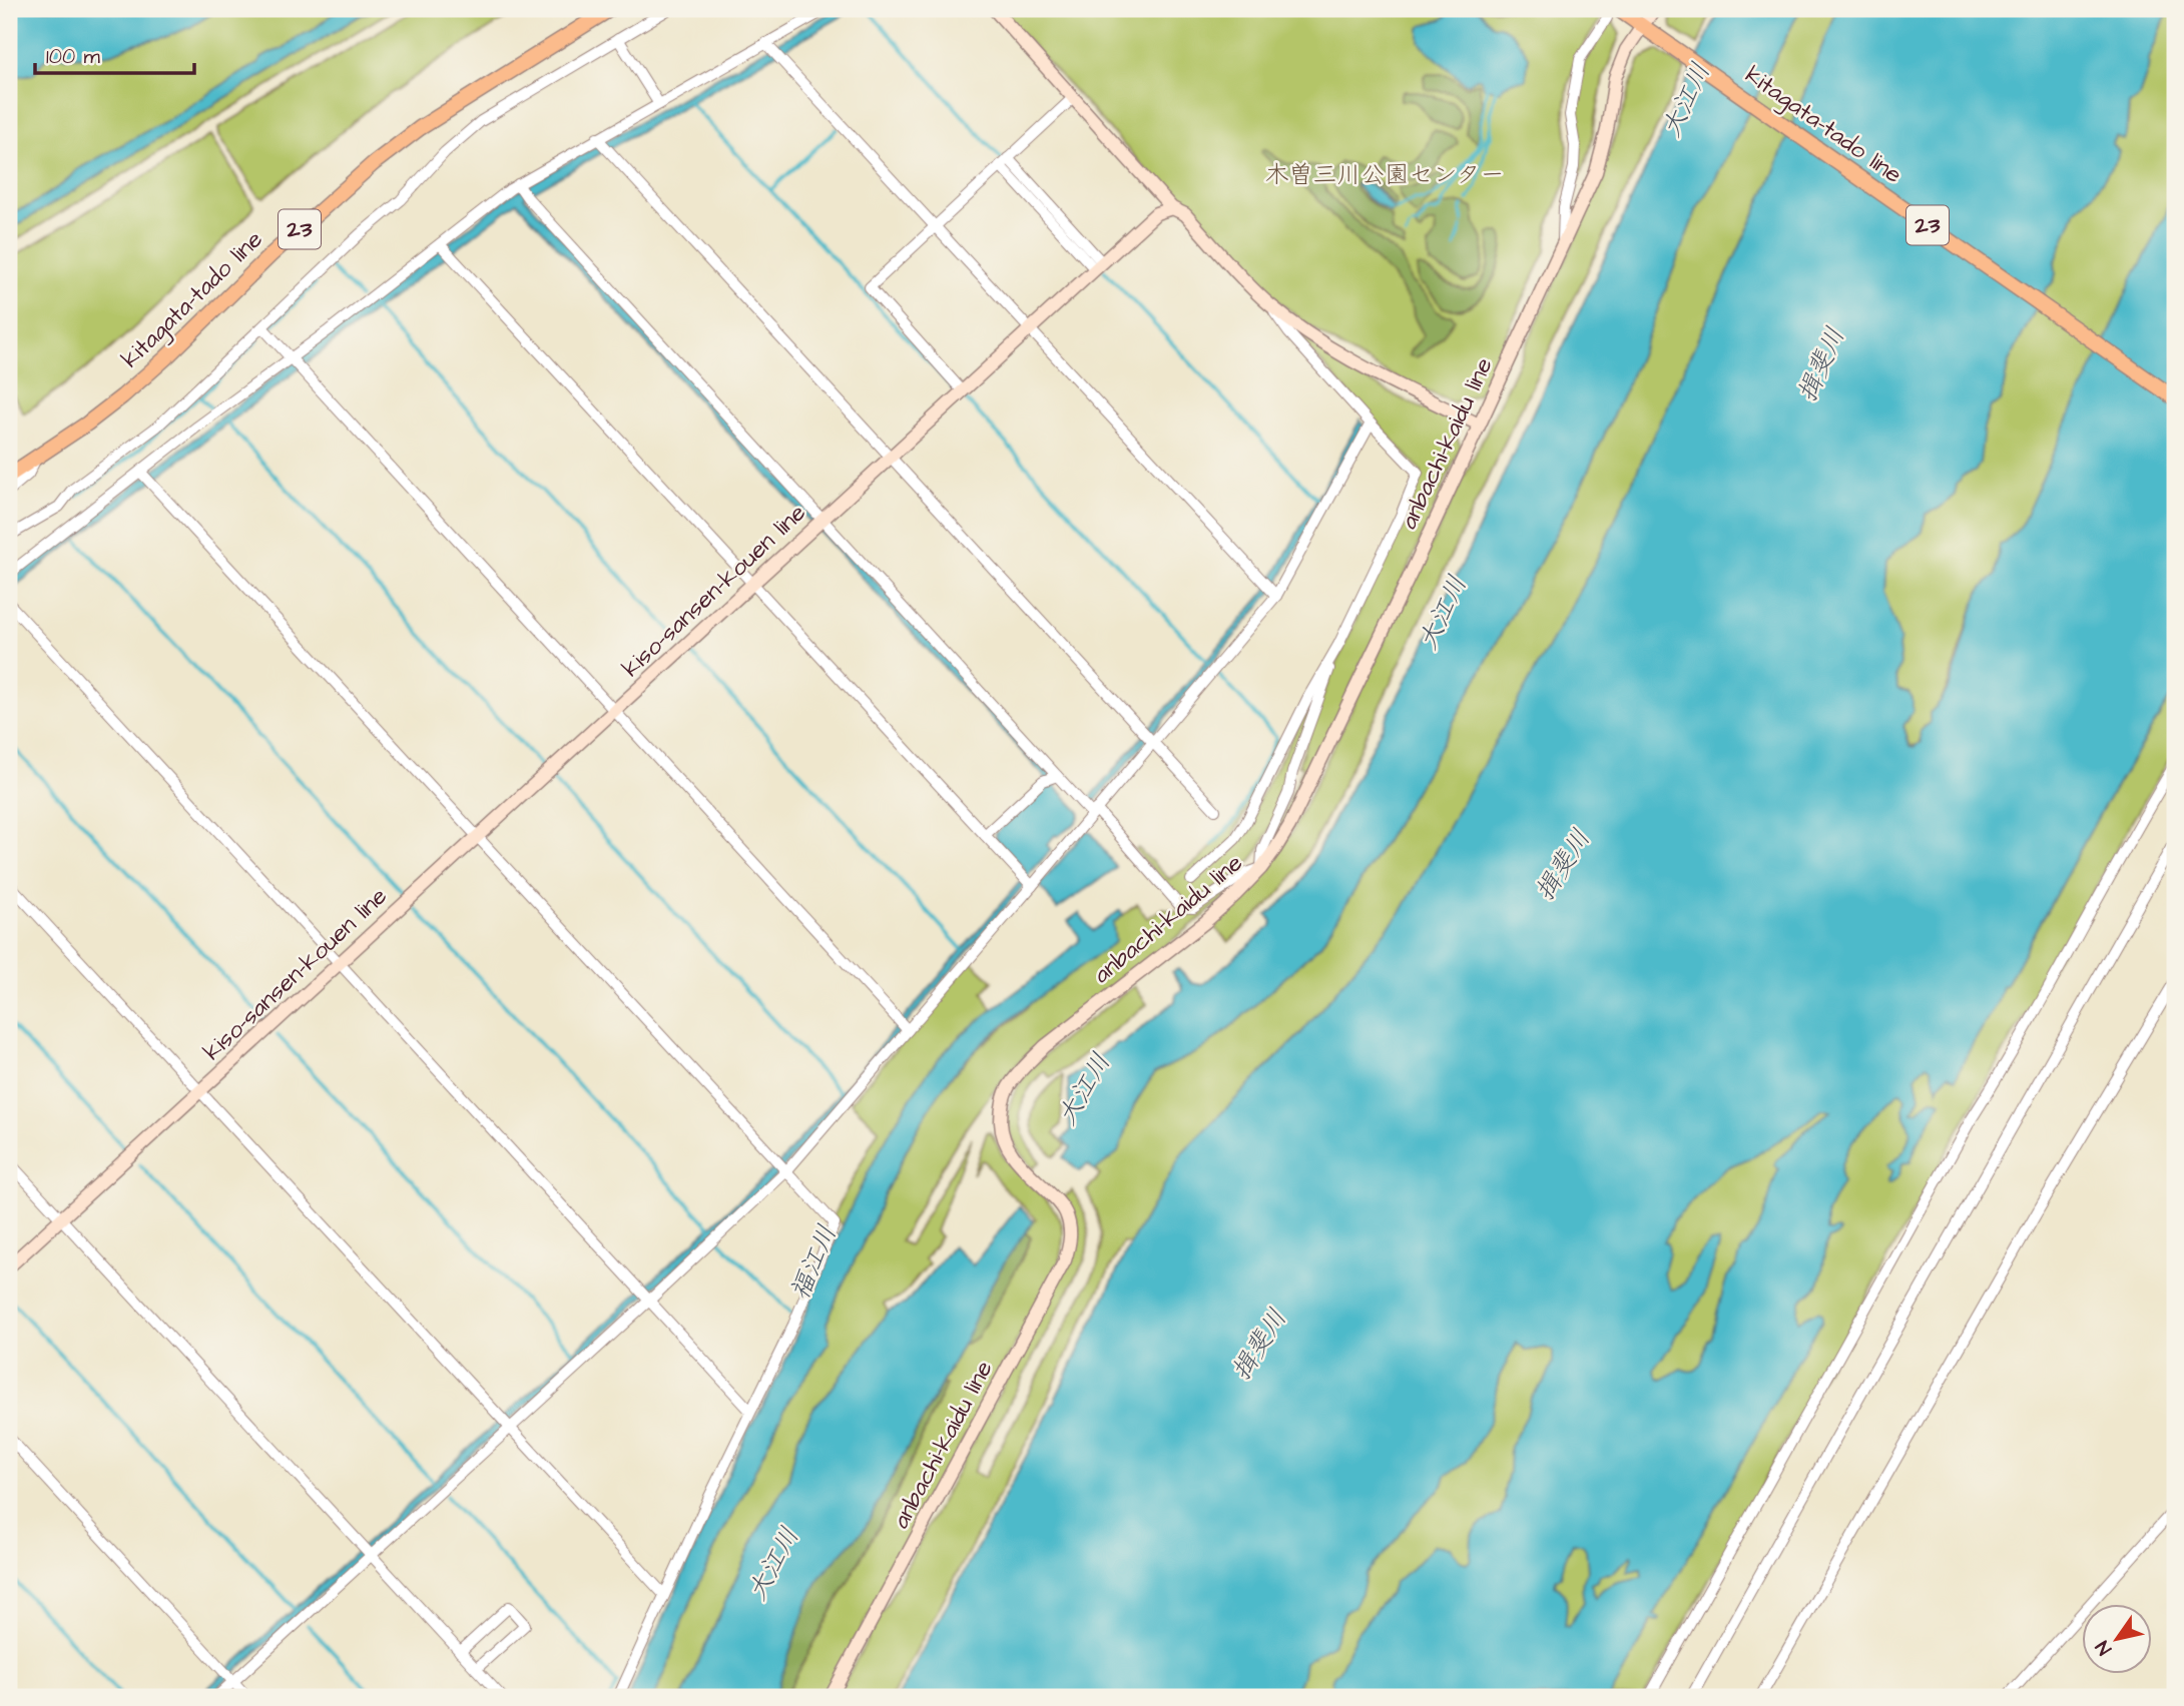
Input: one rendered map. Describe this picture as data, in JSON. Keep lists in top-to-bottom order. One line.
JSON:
{"streets":{"main road":["kitagata-tado line","23","anbachi-kaidu line","kiso-sansen-kouen line"]},"crossings":[["kitagata-tado line","anbachi-kaidu line"]],"water":["大江川","揖斐川","福江川"],"parks":["木曽三川公園センター"],"scale_bar":"100 m","north":"bottom left"}
